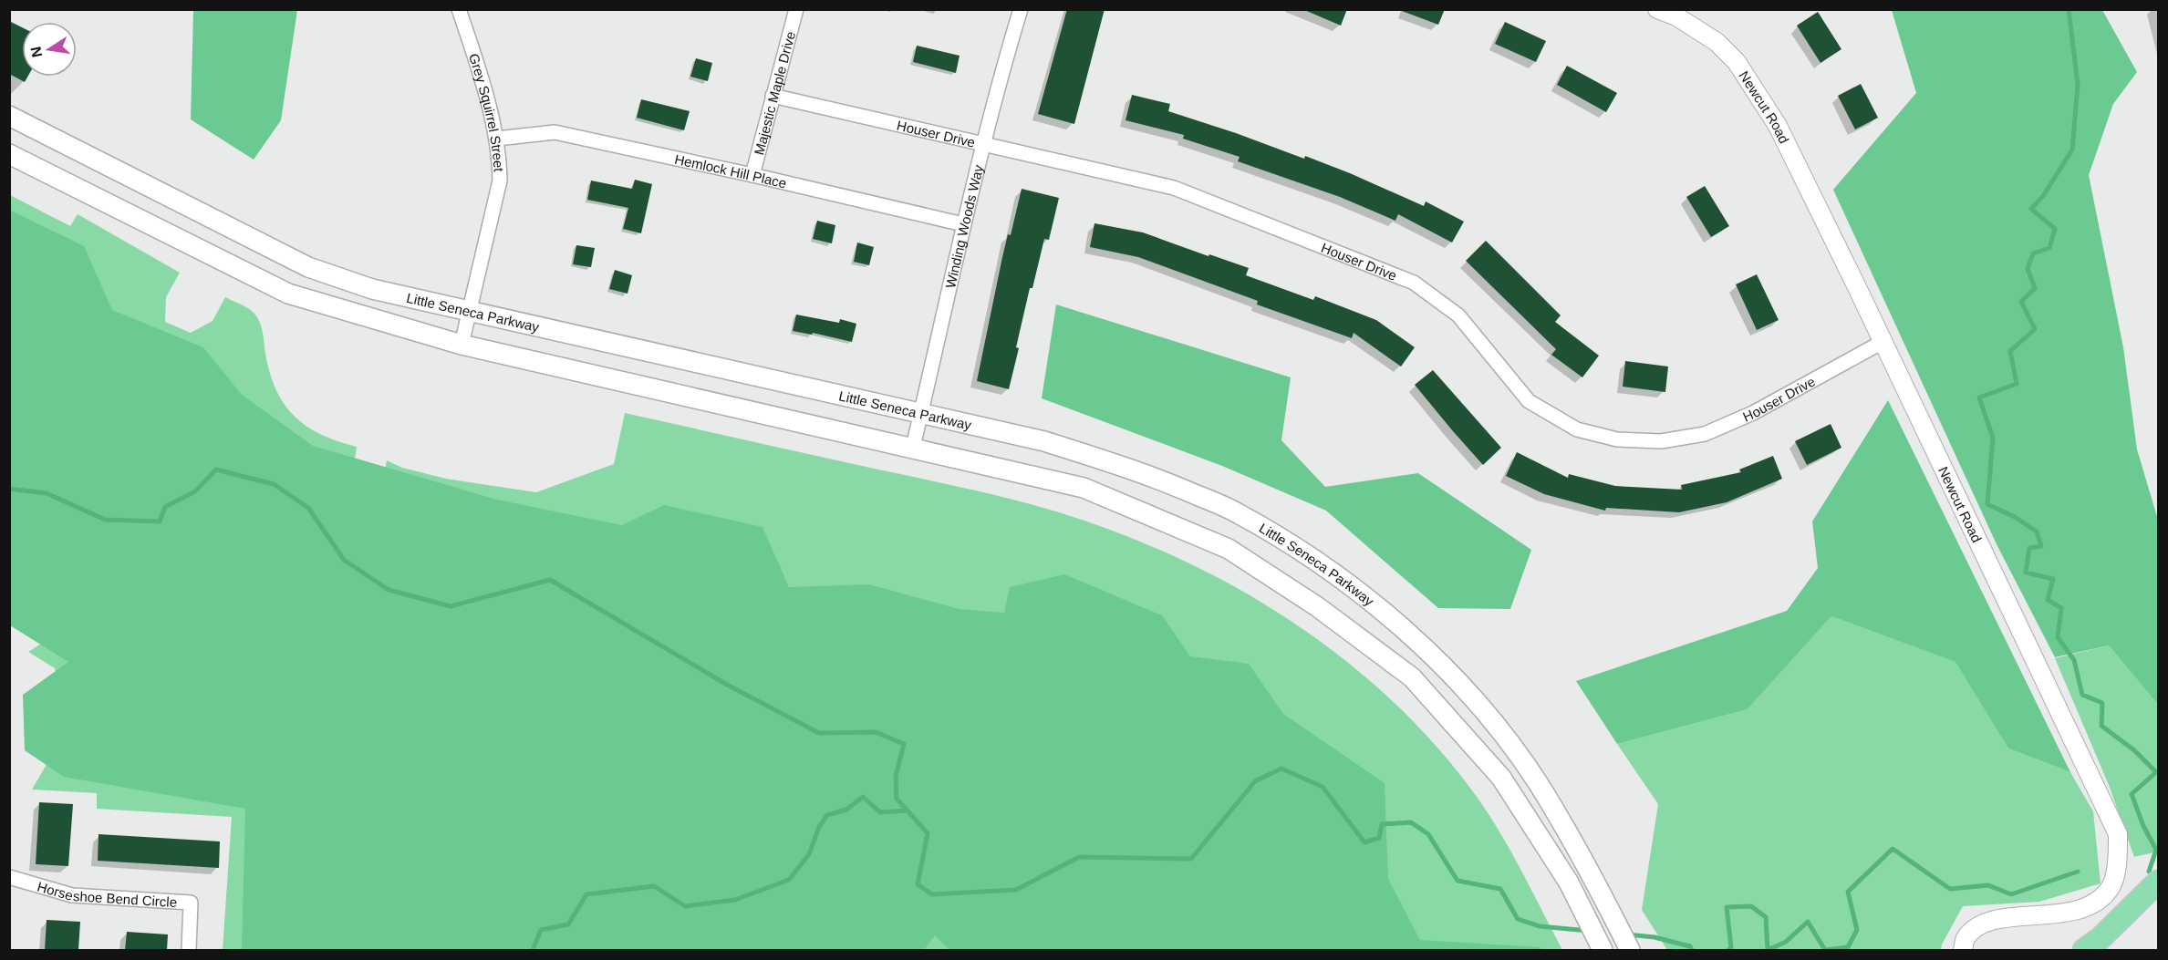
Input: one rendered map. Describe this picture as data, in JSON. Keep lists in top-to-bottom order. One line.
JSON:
{"streets":{"main road":["Little Seneca Parkway"],"street":["Majestic Maple Drive","Newcut Road","Grey Squirrel Street","Houser Drive","Hemlock Hill Place","Winding Woods Way","Horseshoe Bend Circle"]},"crossings":[["Majestic Maple Drive","Houser Drive"],["Majestic Maple Drive","Hemlock Hill Place"],["Newcut Road","Houser Drive"],["Grey Squirrel Street","Hemlock Hill Place"],["Grey Squirrel Street","Little Seneca Parkway"],["Houser Drive","Winding Woods Way"],["Hemlock Hill Place","Winding Woods Way"],["Winding Woods Way","Little Seneca Parkway"]],"north":"left"}
